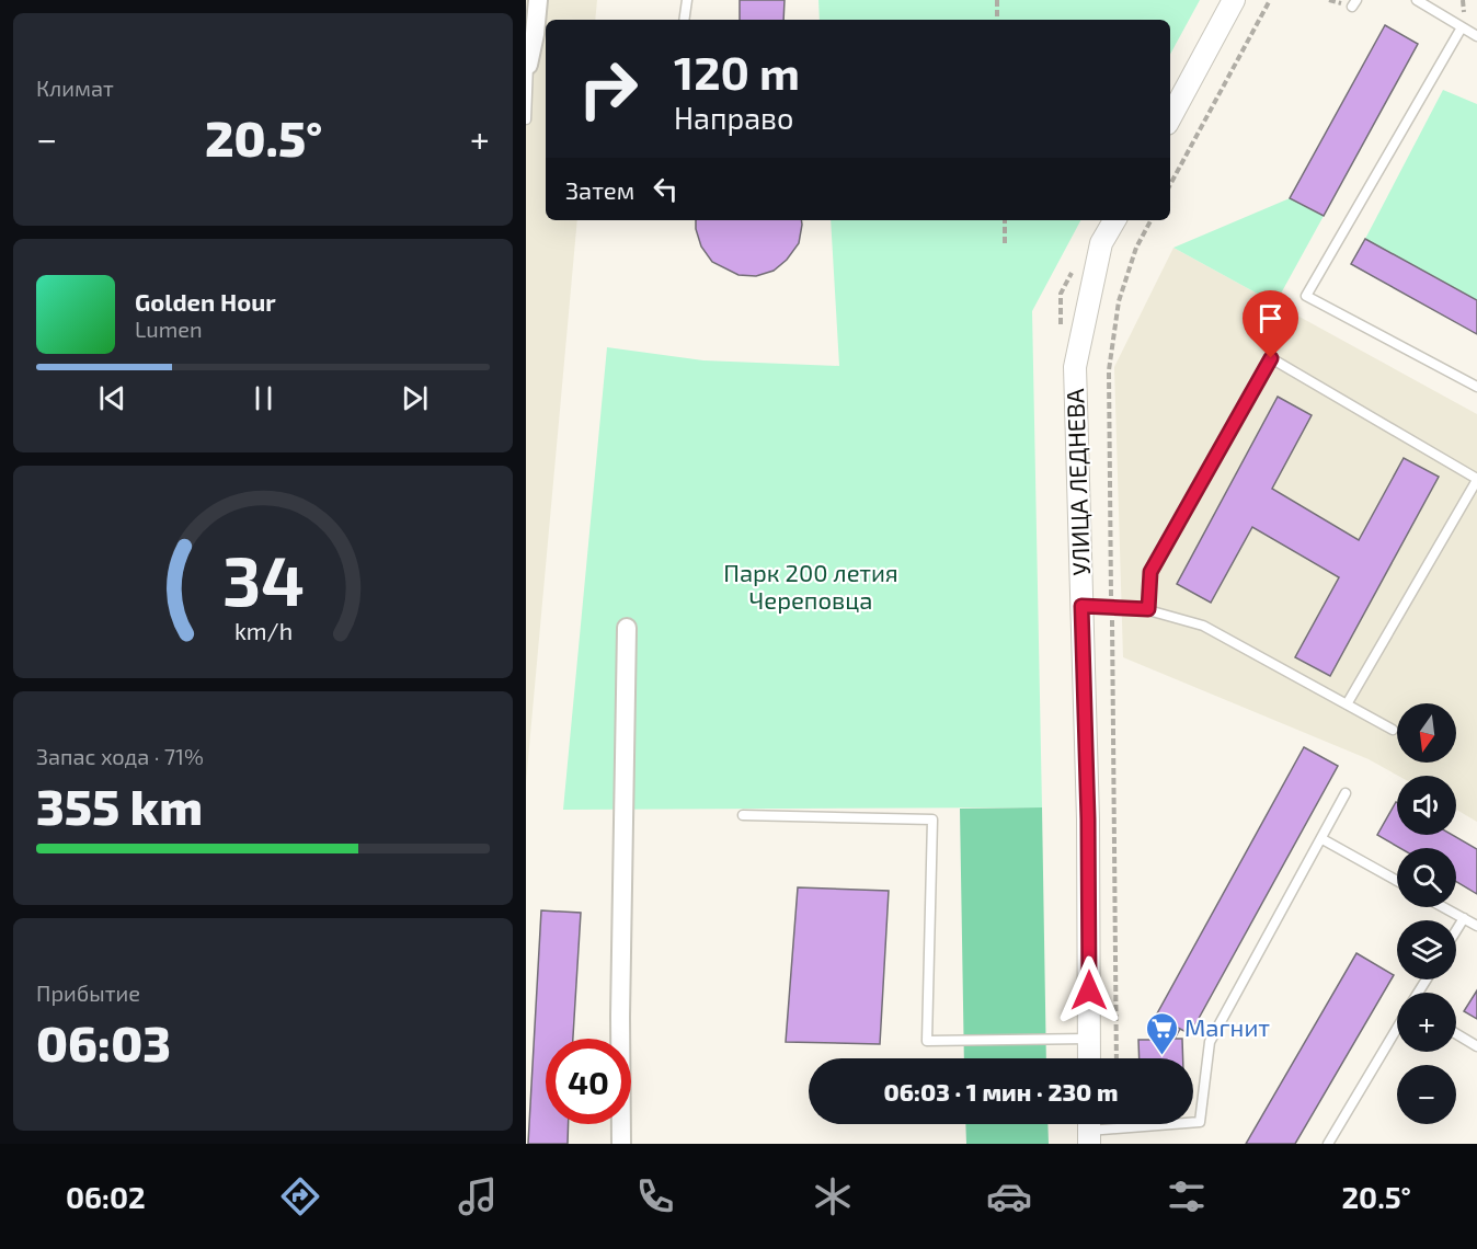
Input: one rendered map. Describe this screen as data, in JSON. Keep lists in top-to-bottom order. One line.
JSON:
{"streets":{"street":["УЛИЦА ЛЕДНЕВА"]},"parks":["Парк 200 летия Череповца"],"places":{"supermarket":["Магнит"]},"north":"bottom","page":{"tile":["Климат",["Запас хода · 71%","355 km"],["Прибытие","06:03"]],"turn":["120 m","Направо"],"heat":["−","20.5°","+"],"then":"Затем","song":["Golden Hour","Lumen"],"map_buttons":["+","−"],"limit":"40","trip":"06:03 · 1 мин · 230 m","tabs":["06:02","20.5°"],"gauge":["34","km/h"]}}
